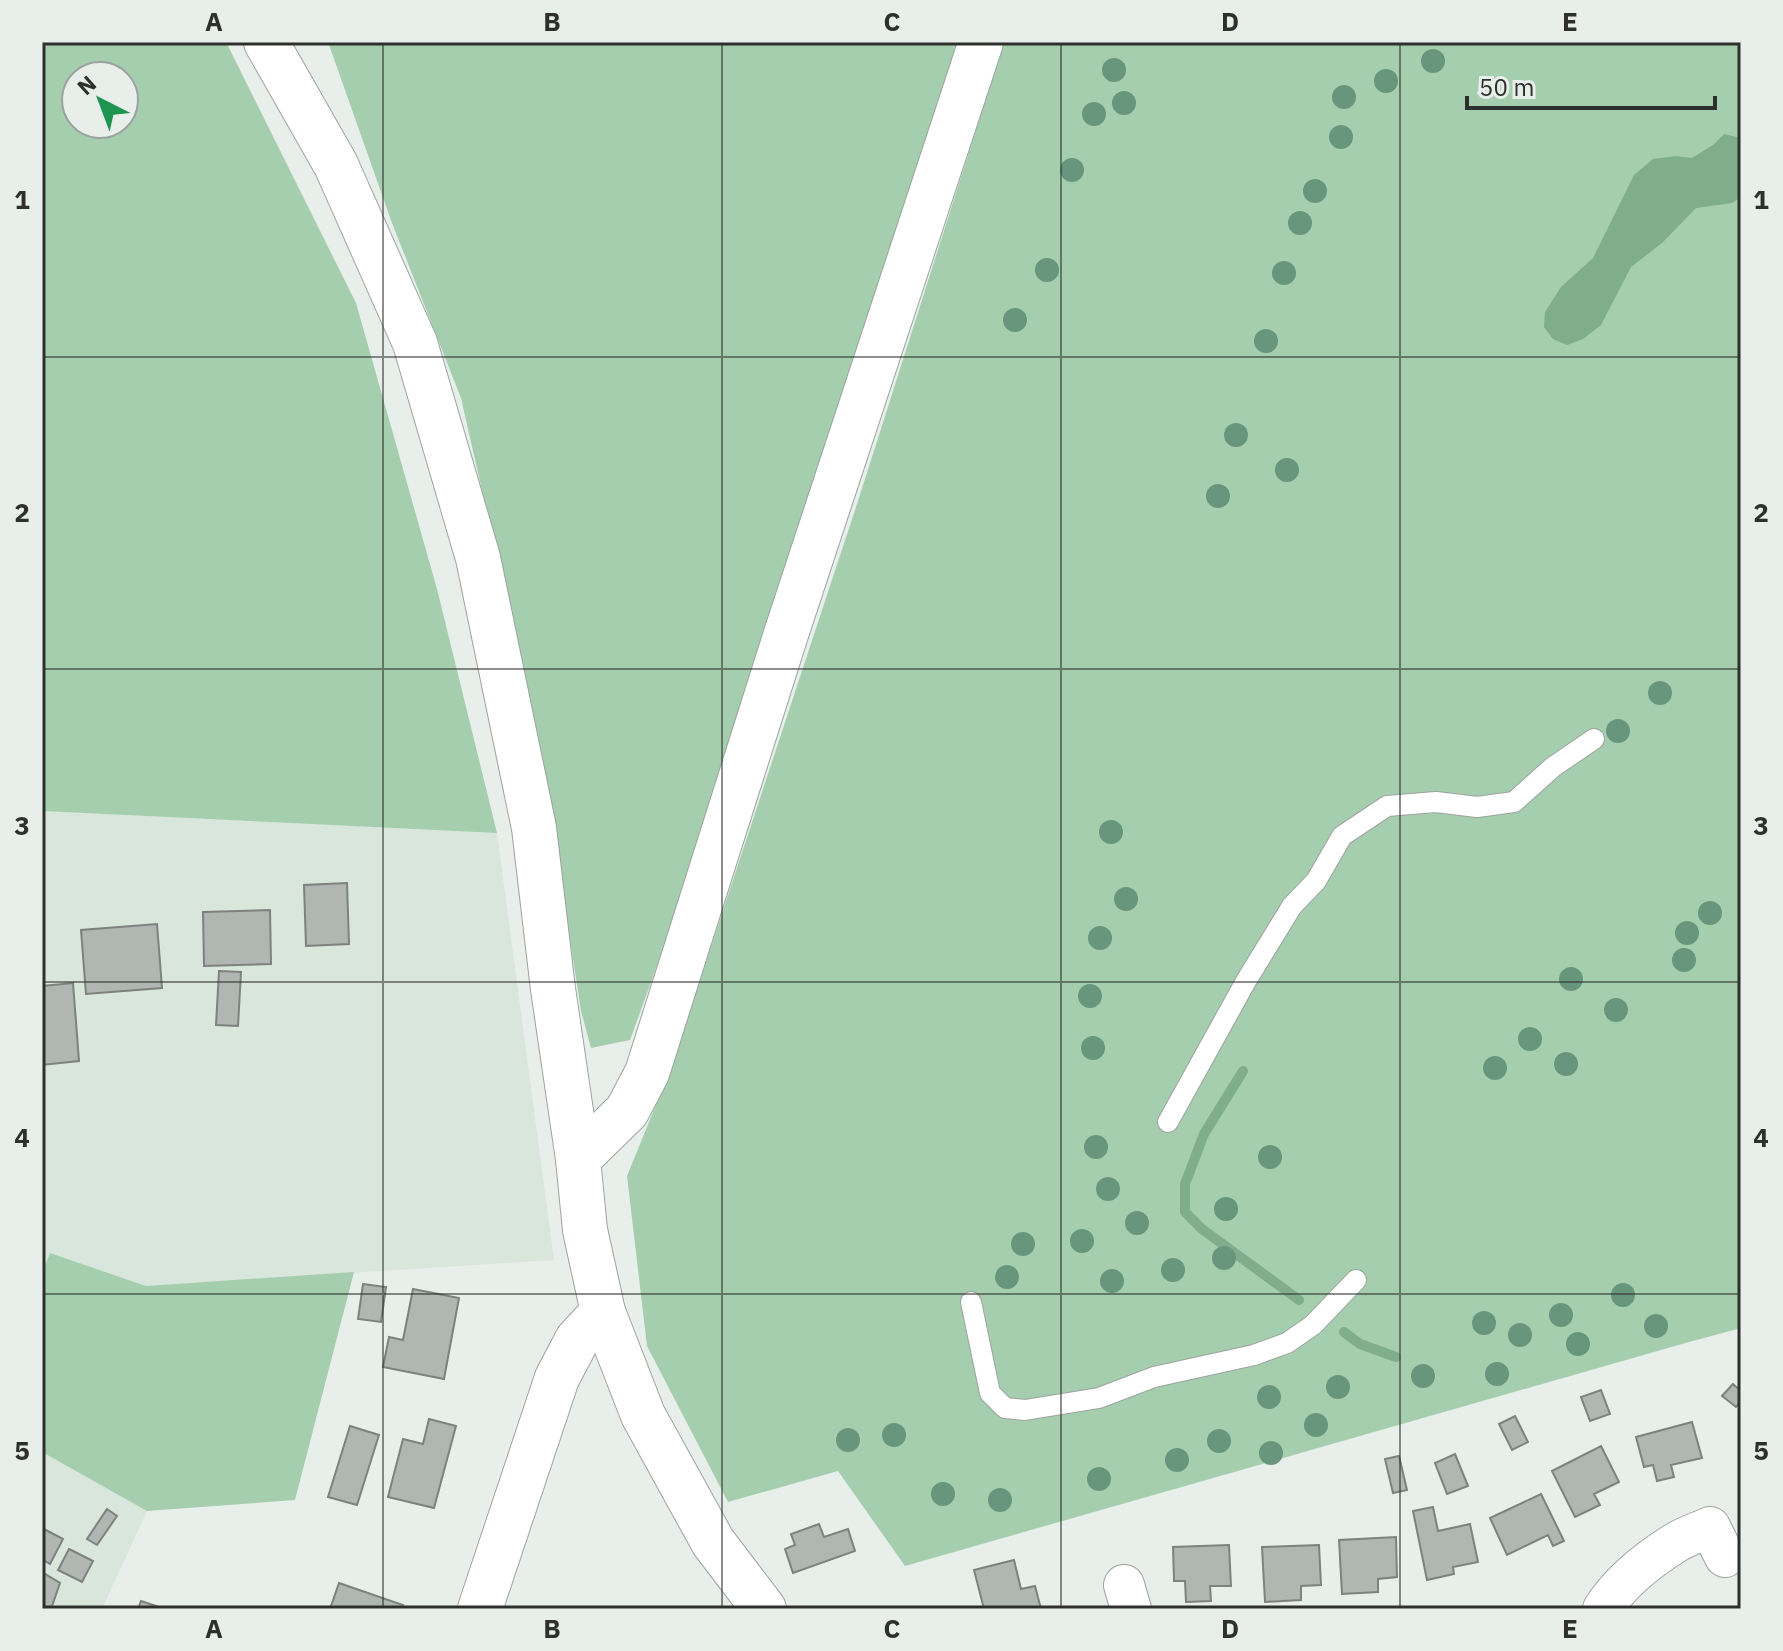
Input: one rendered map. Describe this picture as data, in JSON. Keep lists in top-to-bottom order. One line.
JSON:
{"scale_bar":"50 m","north":"top left","grid":{"columns":["A","B","C","D","E"],"rows":["1","2","3","4","5"]}}
